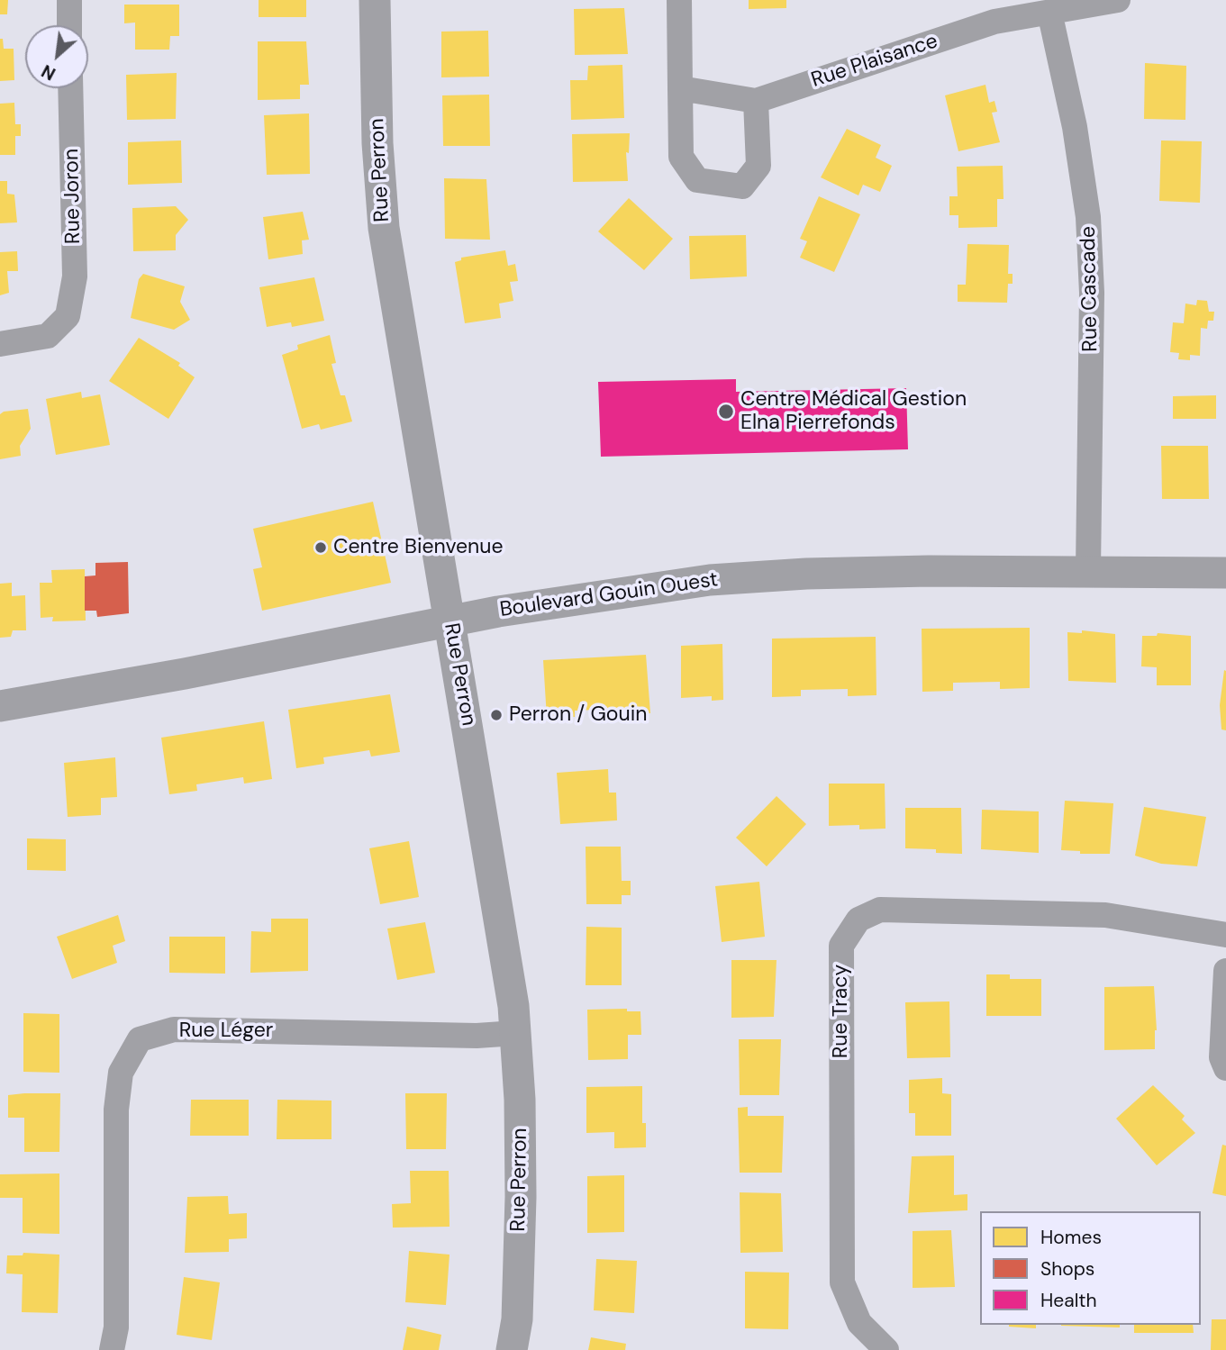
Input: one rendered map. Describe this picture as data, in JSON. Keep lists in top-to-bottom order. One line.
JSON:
{"streets":{"street":["Rue Plaisance","Rue Perron","Rue Joron","Rue Cascade","Boulevard Gouin Ouest","Rue Tracy","Rue Léger"]},"crossings":[["Rue Plaisance","Rue Cascade"],["Rue Perron","Boulevard Gouin Ouest"],["Rue Perron","Rue Léger"],["Rue Cascade","Boulevard Gouin Ouest"]],"places":["Centre Médical Gestion Elna Pierrefonds","Centre Bienvenue","Perron / Gouin"],"legend":["Homes","Shops","Health"],"north":"bottom left"}
